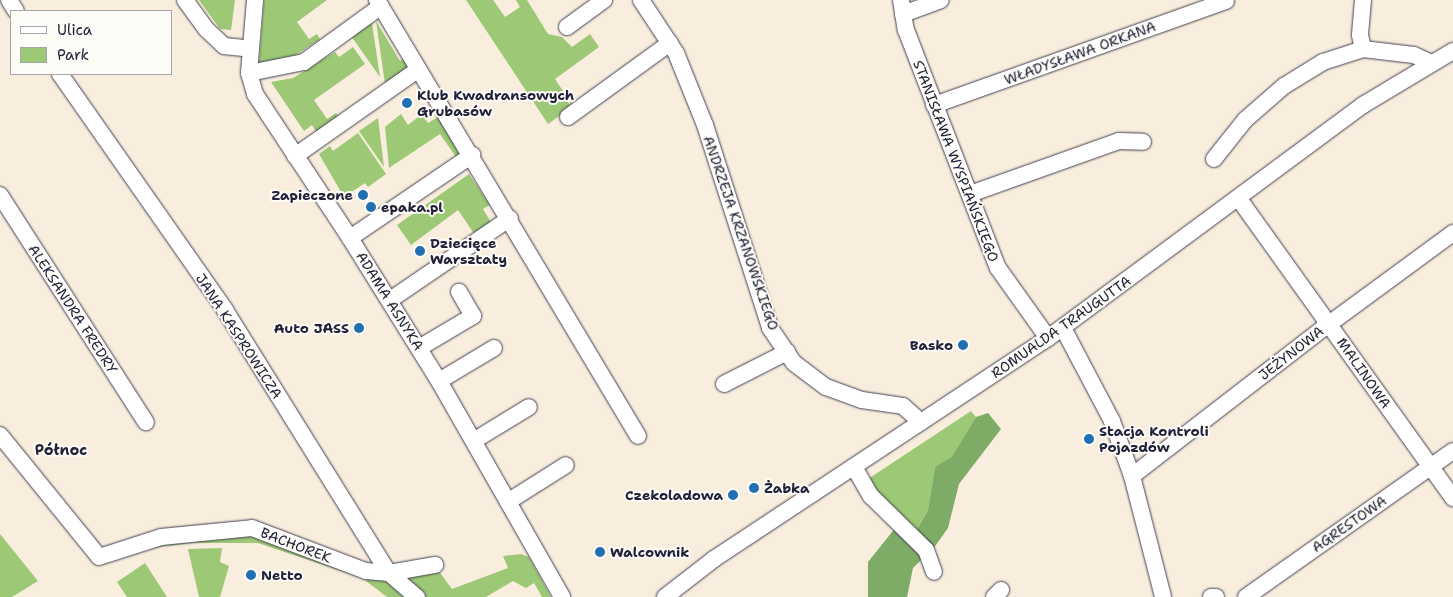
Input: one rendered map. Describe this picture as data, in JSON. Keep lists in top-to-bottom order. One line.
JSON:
{"streets":{"street":["WŁADYSŁAWA ORKANA","STANISŁAWA WYSPIAŃSKIEGO","ANDRZEJA KRZANOWSKIEGO","ADAMA ASNYKA","ALEKSANDRA FREDRY","ROMUALDA TRAUGUTTA","JANA KASPROWICZA","JEŻYNOWA","MALINOWA","AGRESTOWA","BACHOREK"]},"crossings":[["WŁADYSŁAWA ORKANA","STANISŁAWA WYSPIAŃSKIEGO"],["STANISŁAWA WYSPIAŃSKIEGO","ROMUALDA TRAUGUTTA"],["ANDRZEJA KRZANOWSKIEGO","ROMUALDA TRAUGUTTA"],["ROMUALDA TRAUGUTTA","MALINOWA"],["JANA KASPROWICZA","BACHOREK"],["JEŻYNOWA","MALINOWA"],["MALINOWA","AGRESTOWA"]],"districts":["Północ"],"places":["Klub Kwadransowych Grubasów","Zapieczone","epaka.pl","Dziecięce Warsztaty","Auto JASS","Basko","Stacja Kontroli Pojazdów","Żabka","Czekoladowa","Walcownik","Netto"],"legend":["Ulica","Park"]}
